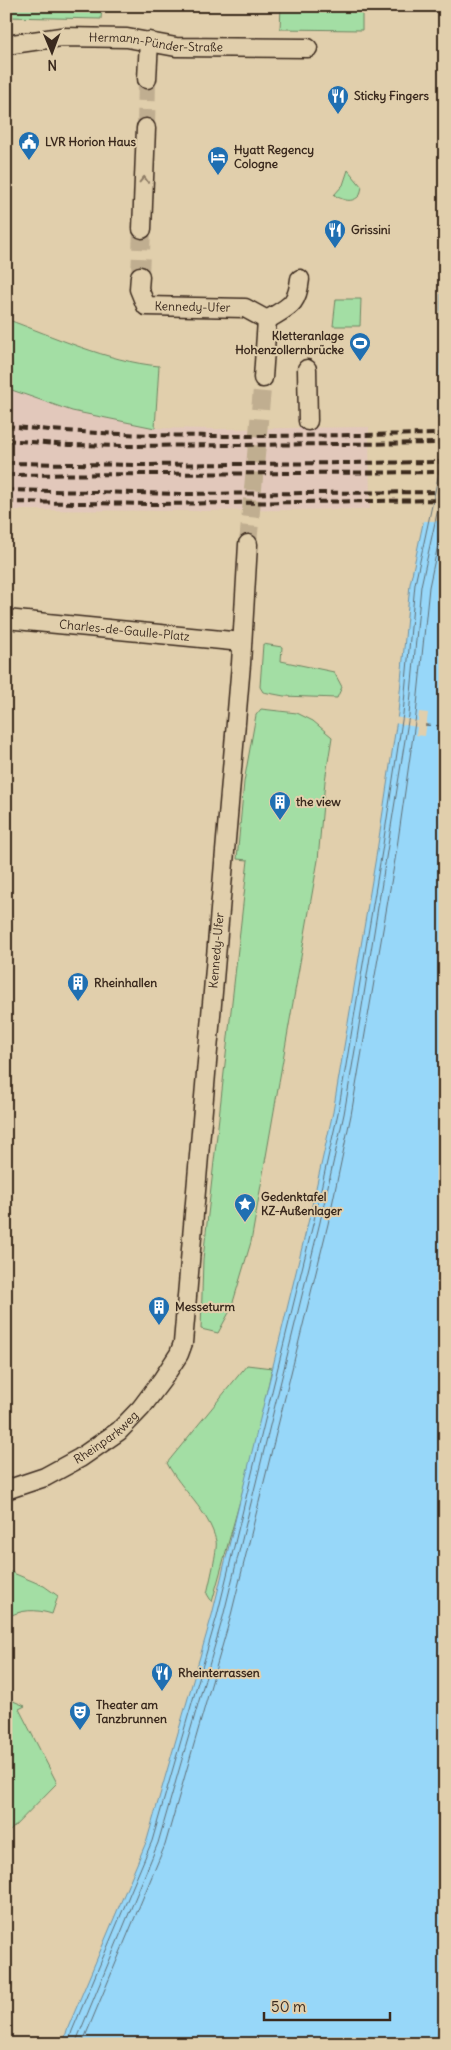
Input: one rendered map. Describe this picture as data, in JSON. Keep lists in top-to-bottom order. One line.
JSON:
{"streets":{"street":["Hermann-Pünder-Straße","Kennedy-Ufer","Charles-de-Gaulle-Platz","Rheinparkweg"]},"crossings":[["Kennedy-Ufer","Charles-de-Gaulle-Platz"],["Kennedy-Ufer","Rheinparkweg"]],"places":{"restaurant":["Sticky Fingers","Grissini","Rheinterrassen"],"public building":["LVR Horion Haus"],"hotel":["Hyatt Regency Cologne"],"sports":["Kletteranlage Hohenzollernbrücke"],"building":["the view","Rheinhallen","Messeturm"],"place":["Gedenktafel KZ-Außenlager"],"theatre":["Theater am Tanzbrunnen"]},"scale_bar":"50 m","north":"bottom"}
